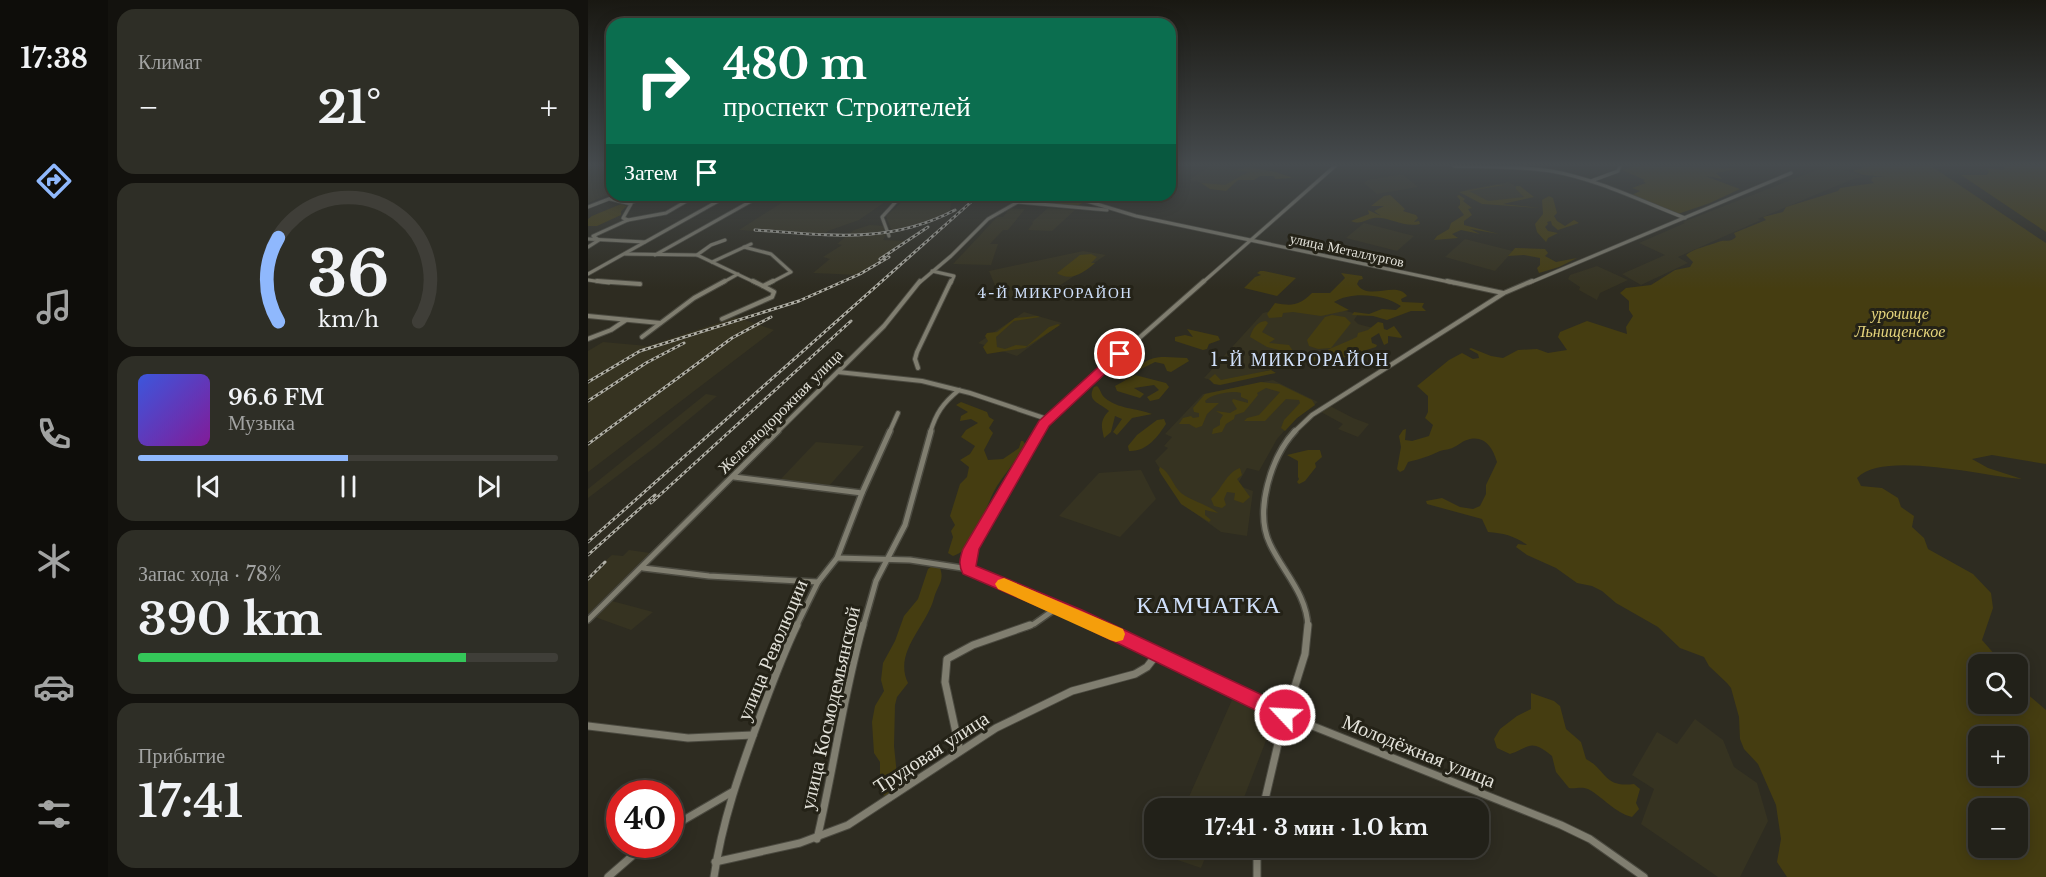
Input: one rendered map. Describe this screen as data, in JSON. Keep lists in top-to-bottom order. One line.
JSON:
{"streets":{"street":["улица Металлургов","Железнодорожная улица","улица Революции","улица Космодемьянской","Молодёжная улица","Трудовая улица"]},"crossings":[["улица Революции","Молодёжная улица"],["улица Революции","Трудовая улица"],["улица Космодемьянской","Молодёжная улица"],["улица Космодемьянской","Трудовая улица"],["Молодёжная улица","Трудовая улица"]],"districts":["4-Й МИКРОРАЙОН","1-Й МИКРОРАЙОН","КАМЧАТКА"],"parks":["урочище Льнищенское"],"page":{"tabs":"17:38","tile":["Климат",["Запас хода · 78%","390 km"],["Прибытие","17:41"]],"turn":["480 m","проспект Строителей"],"heat":["−","21°","+"],"then":"Затем","song":["96.6 FM","Музыка"],"map_buttons":["+","−"],"limit":"40","trip":"17:41 · 3 мин · 1.0 km","gauge":["36","km/h"]}}
